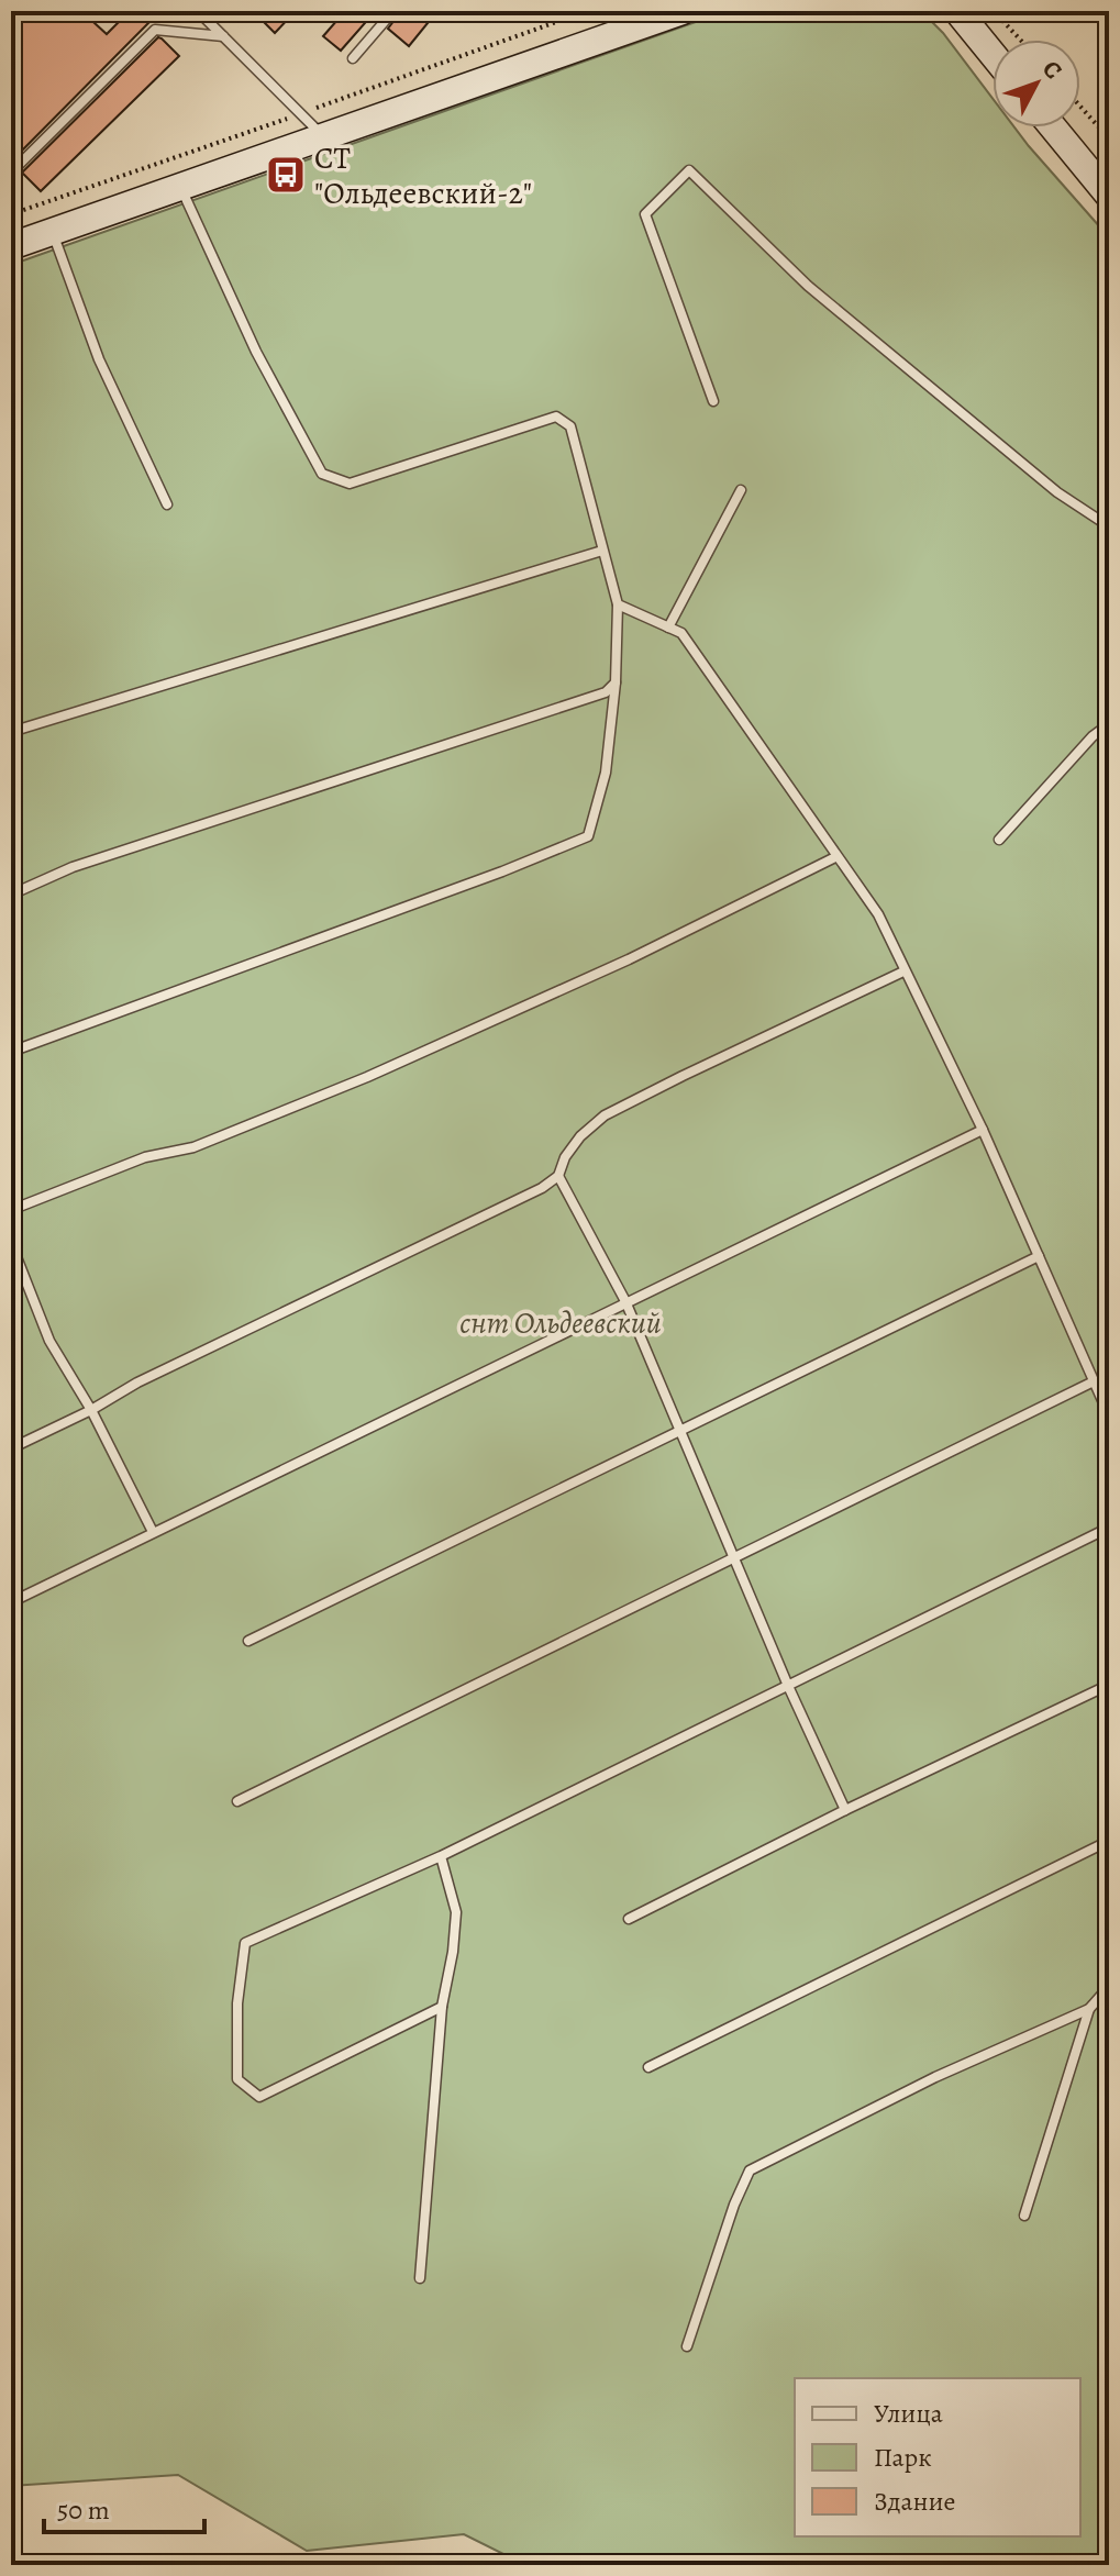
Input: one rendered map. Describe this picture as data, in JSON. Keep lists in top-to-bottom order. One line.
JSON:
{"parks":["снт Ольдеевский"],"places":{"bus stop":["СТ \"Ольдеевский-2\""]},"legend":["Улица","Парк","Здание"],"scale_bar":"50 m","north":"top right"}
